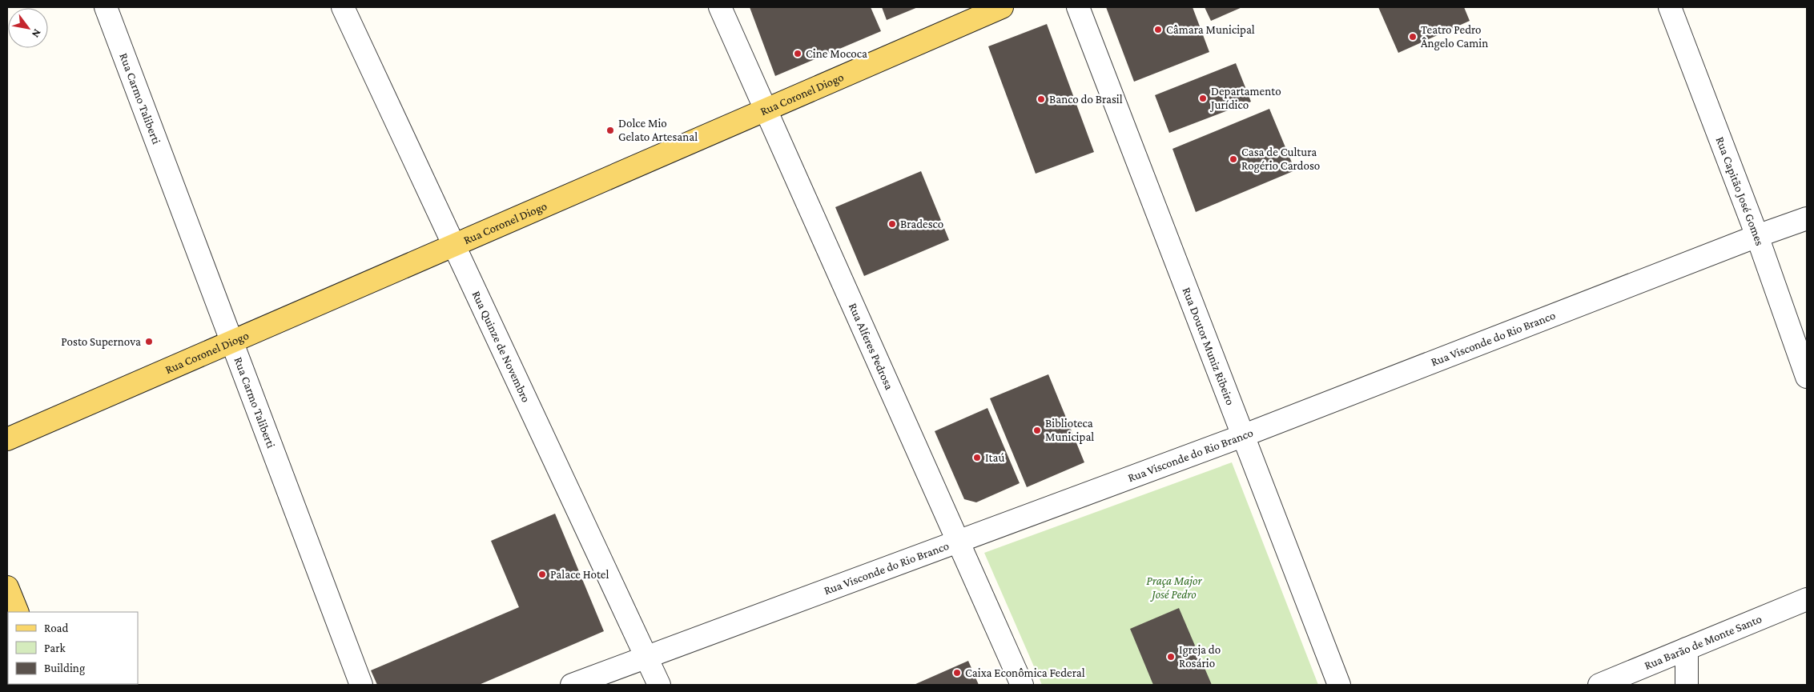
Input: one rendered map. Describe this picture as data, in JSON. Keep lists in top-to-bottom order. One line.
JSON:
{"streets":{"main road":["Rua Coronel Diogo"],"street":["Rua Carmo Taliberti","Rua Capitão José Gomes","Rua Visconde do Rio Branco","Rua Alferes Pedrosa","Rua Quinze de Novembro","Rua Doutor Muniz Ribeiro","Rua Barão de Monte Santo"]},"crossings":[["Rua Coronel Diogo","Rua Carmo Taliberti"],["Rua Coronel Diogo","Rua Alferes Pedrosa"],["Rua Coronel Diogo","Rua Quinze de Novembro"],["Rua Capitão José Gomes","Rua Visconde do Rio Branco"],["Rua Visconde do Rio Branco","Rua Alferes Pedrosa"],["Rua Visconde do Rio Branco","Rua Quinze de Novembro"],["Rua Visconde do Rio Branco","Rua Doutor Muniz Ribeiro"]],"parks":["Praça Major José Pedro"],"places":["Câmara Municipal","Teatro Pedro Ângelo Camin","Cine Mococa","Departamento Jurídico","Banco do Brasil","Dolce Mio Gelato Artesanal","Casa de Cultura Rogério Cardoso","Bradesco","Posto Supernova","Biblioteca Municipal","Itaú","Palace Hotel","Igreja do Rosário","Caixa Econômica Federal"],"legend":["Road","Park","Building"],"north":"bottom right"}
